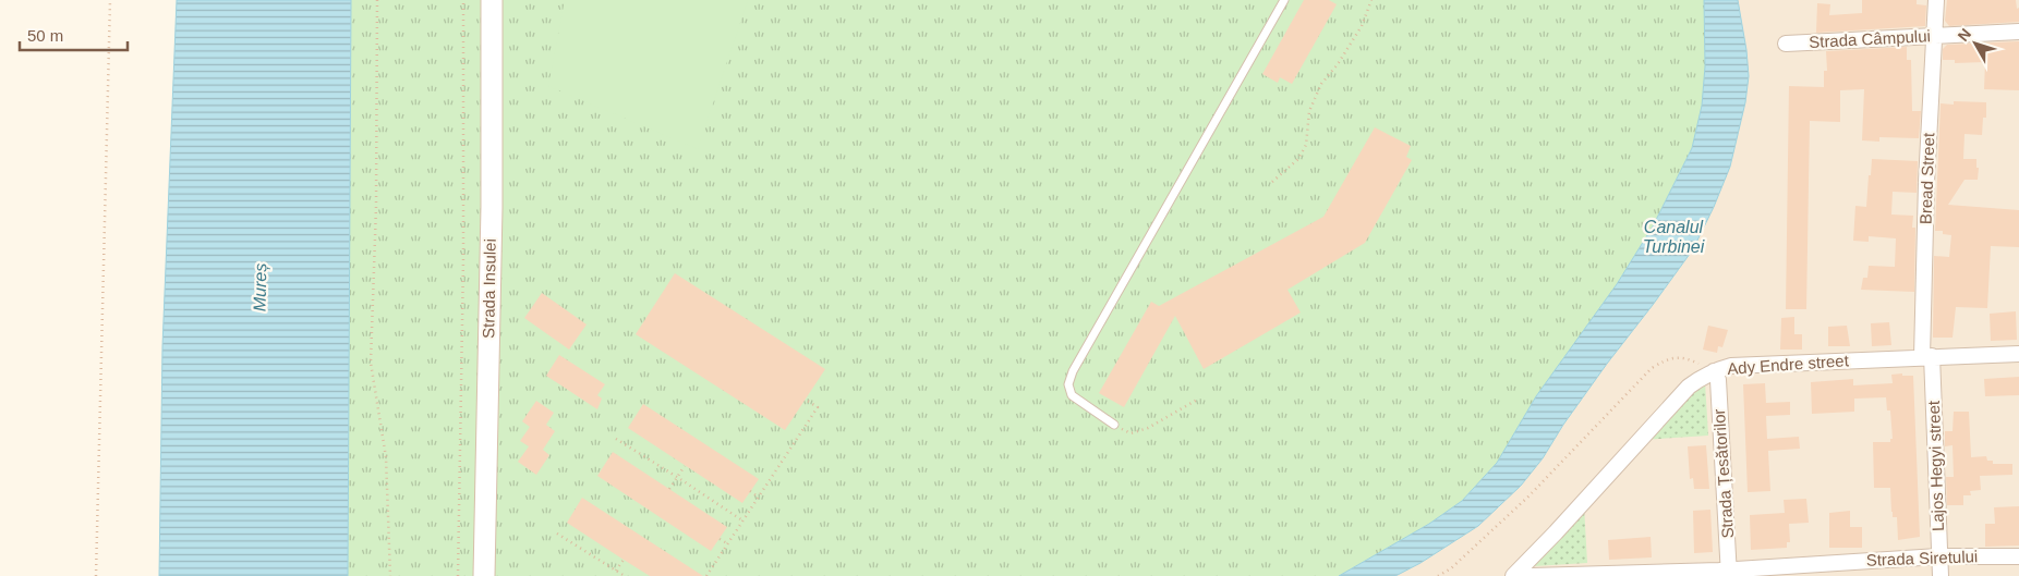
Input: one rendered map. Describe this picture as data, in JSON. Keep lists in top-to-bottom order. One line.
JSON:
{"streets":{"street":["Strada Câmpului","Bread Street","Strada Insulei","Ady Endre street","Lajos Hegyi street","Strada Țesătorilor","Strada Siretului"]},"crossings":[["Strada Câmpului","Bread Street"],["Bread Street","Ady Endre street"],["Bread Street","Lajos Hegyi street"],["Ady Endre street","Lajos Hegyi street"],["Ady Endre street","Strada Țesătorilor"],["Ady Endre street","Strada Siretului"],["Lajos Hegyi street","Strada Siretului"],["Strada Țesătorilor","Strada Siretului"]],"water":["Canalul Turbinei","Mureș"],"scale_bar":"50 m","north":"top left"}
